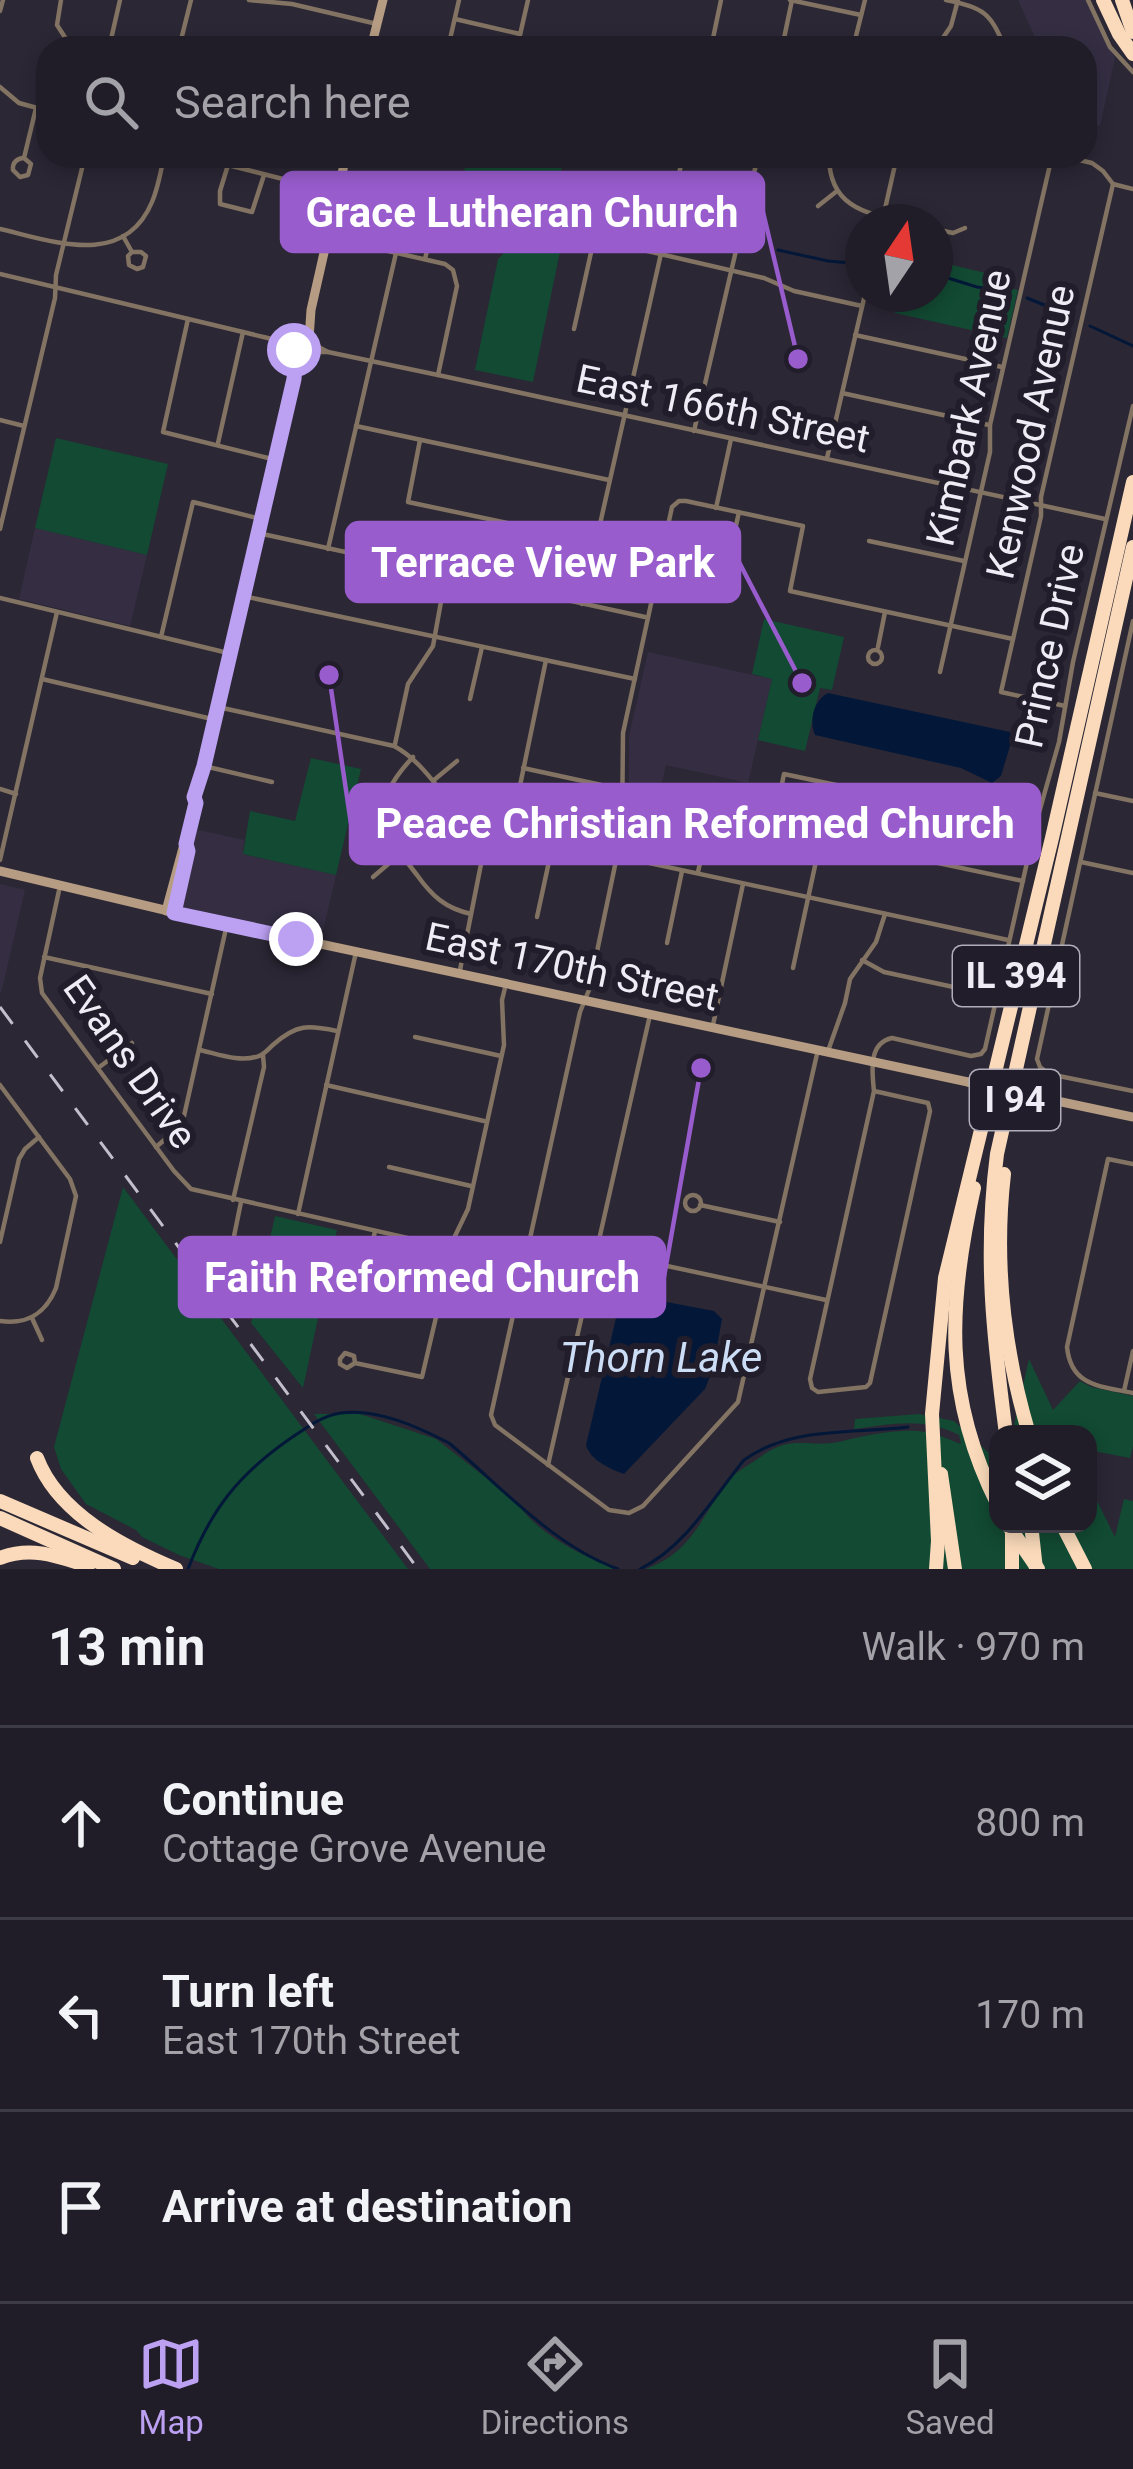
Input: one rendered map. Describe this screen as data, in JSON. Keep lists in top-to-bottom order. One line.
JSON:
{"streets":{"highway":["IL 394","I 94"],"street":["Kimbark Avenue","East 166th Street","Kenwood Avenue","Prince Drive","East 170th Street","Evans Drive"]},"crossings":[["Kimbark Avenue","East 166th Street"],["East 166th Street","Kenwood Avenue"],["East 166th Street","Prince Drive"],["Kenwood Avenue","Prince Drive"],["Prince Drive","East 170th Street"],["East 170th Street","Evans Drive"],["IL 394","I 94"]],"water":["Thorn Lake"],"places":["Grace Lutheran Church","Peace Christian Reformed Church","Terrace View Park","Faith Reformed Church"],"north":"top","page":{"search":"Search here","heading":["13 min","Walk · 970 m"],"list":[["Continue","Cottage Grove Avenue","800 m"],["Turn left","East 170th Street","170 m"],"Arrive at destination"],"nav":["Map","Directions","Saved"]}}
